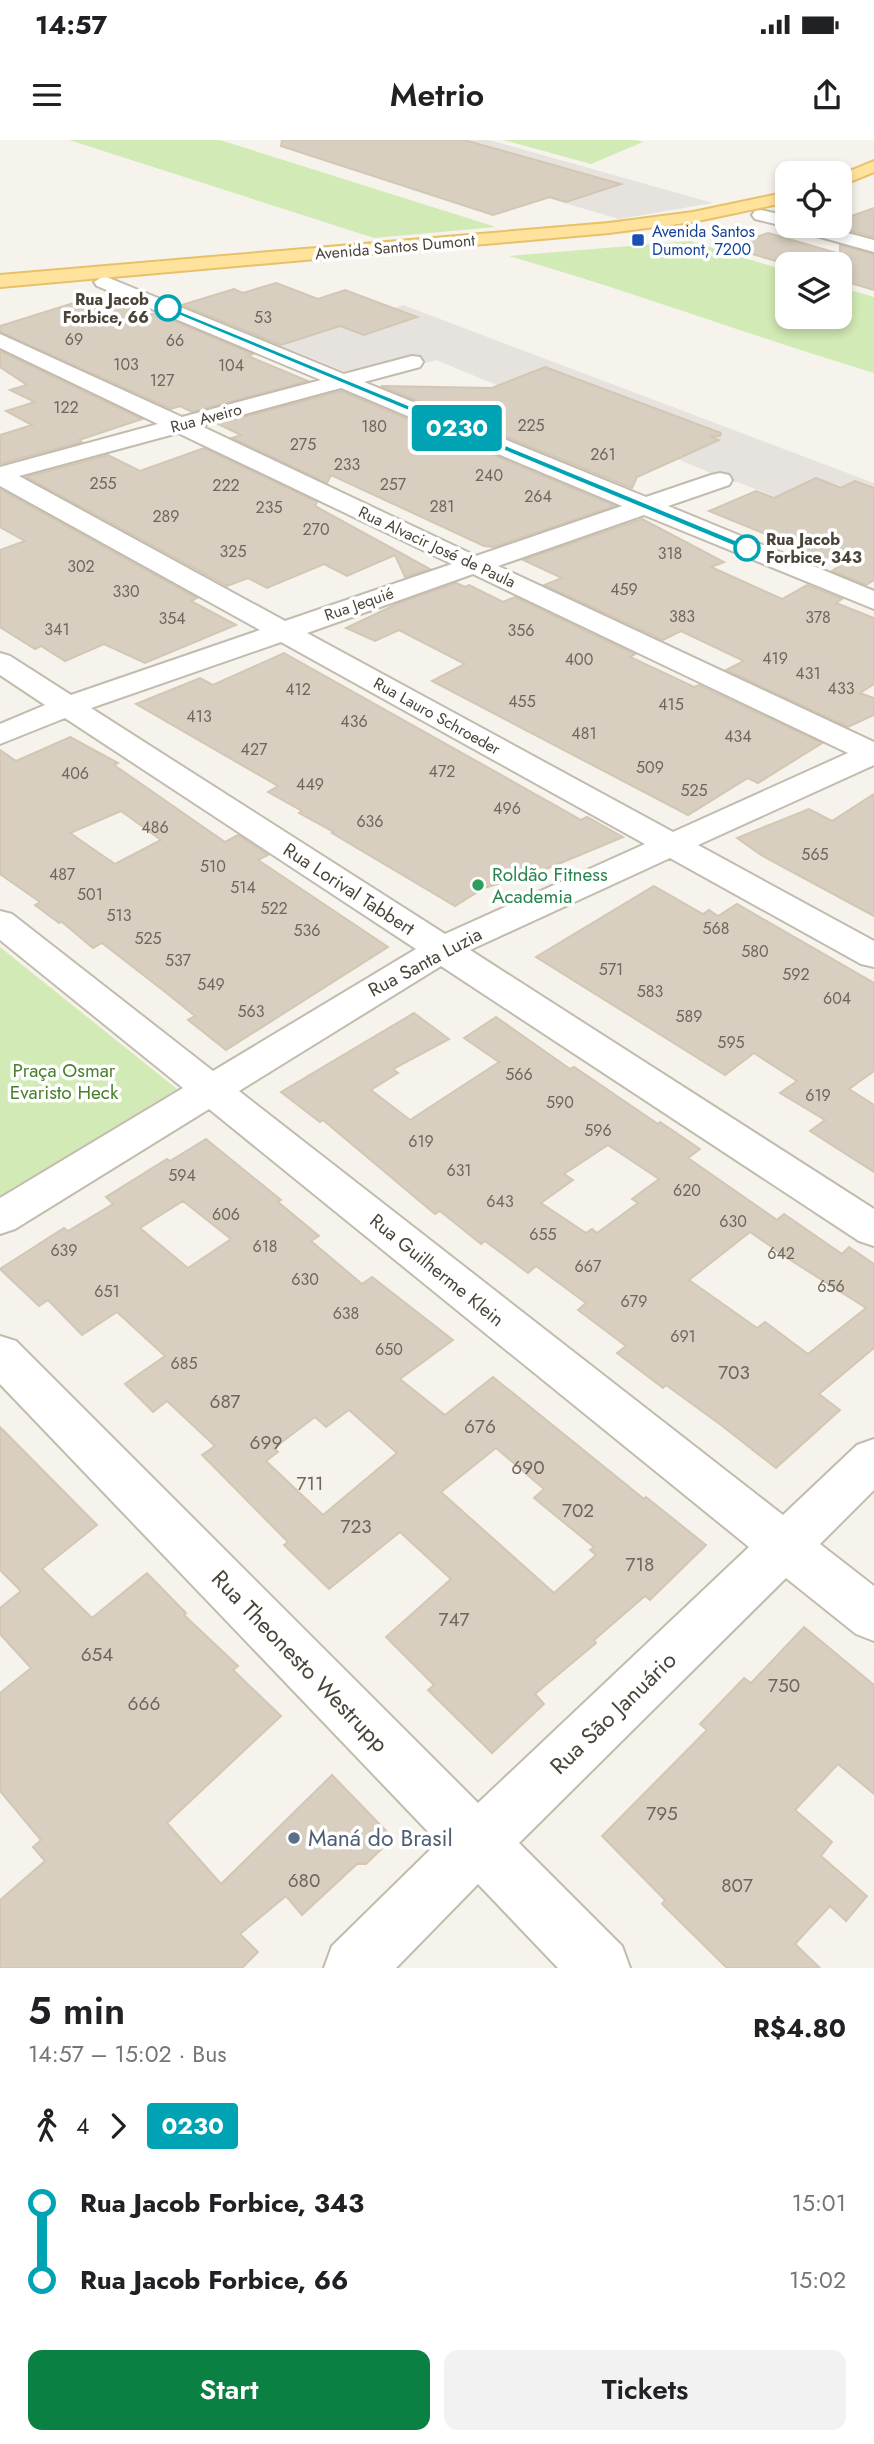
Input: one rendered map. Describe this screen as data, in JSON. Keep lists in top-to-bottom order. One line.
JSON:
{"streets":{"main road":["Avenida Santos Dumont"],"street":["Rua Aveiro","Rua Alvacir José de Paula","Rua Jequié","Rua Lauro Schroeder","Rua Lorival Tabbert","Rua Santa Luzia","Rua Guilherme Klein","Rua Theonesto Westrupp","Rua São Januário"]},"crossings":[["Rua Aveiro","Rua Alvacir José de Paula"],["Rua Aveiro","Rua Lauro Schroeder"],["Rua Alvacir José de Paula","Rua Jequié"],["Rua Alvacir José de Paula","Rua Santa Luzia"],["Rua Jequié","Rua Lauro Schroeder"],["Rua Jequié","Rua Lorival Tabbert"],["Rua Lauro Schroeder","Rua Santa Luzia"],["Rua Lorival Tabbert","Rua Santa Luzia"],["Rua Santa Luzia","Rua Guilherme Klein"],["Rua Guilherme Klein","Rua São Januário"],["Rua Theonesto Westrupp","Rua São Januário"]],"parks":["Praça Osmar Evaristo Heck"],"places":{"transit":["Avenida Santos Dumont, 7200"],"other":["Rua Jacob Forbice, 66","Rua Jacob Forbice, 343","Roldão Fitness Academia","Maná do Brasil"]},"lines":["bus line 0230"],"house_numbers":["53","69","66","103","104","127","122","225","180","275","261","233","240","255","257","222","264","281","235","289","270","325","318","302","459","330","383","378","354","341","356","419","400","431","433","412","455","415","413","436","481","434","427","509","472","406","449","525","496","636","486","565","510","487","514","501","522","513","568","536","525","580","537","571","592","549","583","604","563","589","595","566","619","590","596","619","631","594","620","643","606","630","655","618","639","642","667","630","656","651","679","638","691","650","685","703","687","676","699","690","711","702","723","718","747","654","750","666","795","680","807"],"page":{"status":"14:57","header":"Metrio","on_map":"0230","heading":["5 min","14:57 – 15:02 · Bus","R$4.80"],"legs":["4","0230"],"list":[{"name":"Rua Jacob Forbice, 343","value":"15:01"},{"name":"Rua Jacob Forbice, 66","value":"15:02"}],"buttons":["Start","Tickets"]}}
